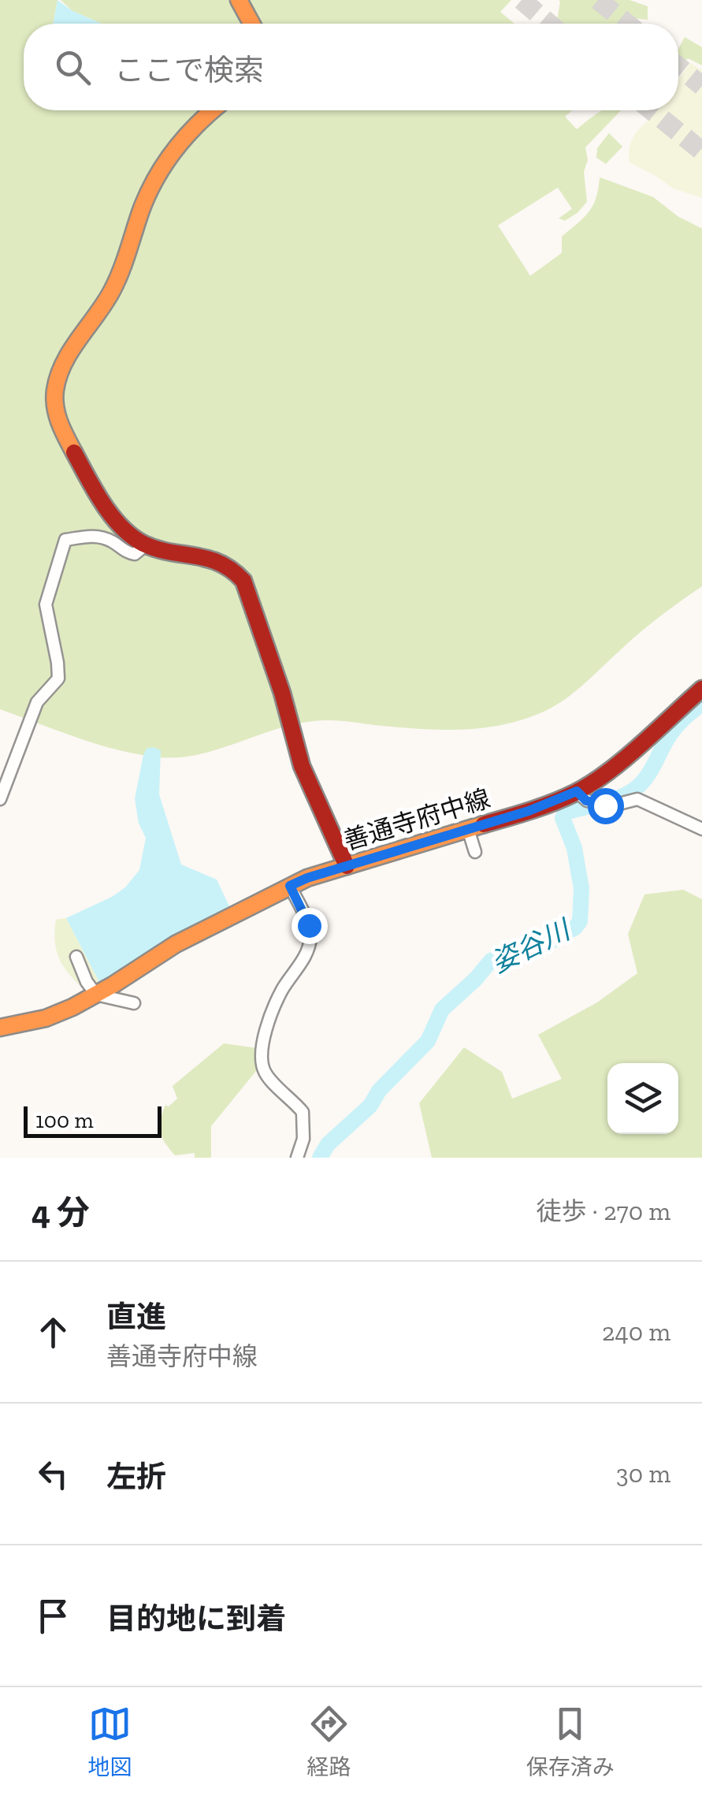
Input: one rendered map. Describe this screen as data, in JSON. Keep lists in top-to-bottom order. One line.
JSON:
{"streets":{"street":["善通寺府中線"]},"water":["姿谷川"],"scale_bar":"100 m","page":{"search":"ここで検索","scale":"100 m","heading":["4 分","徒歩 · 270 m"],"list":[["直進","善通寺府中線","240 m"],["左折","30 m"],"目的地に到着"],"nav":["地図","経路","保存済み"]}}
